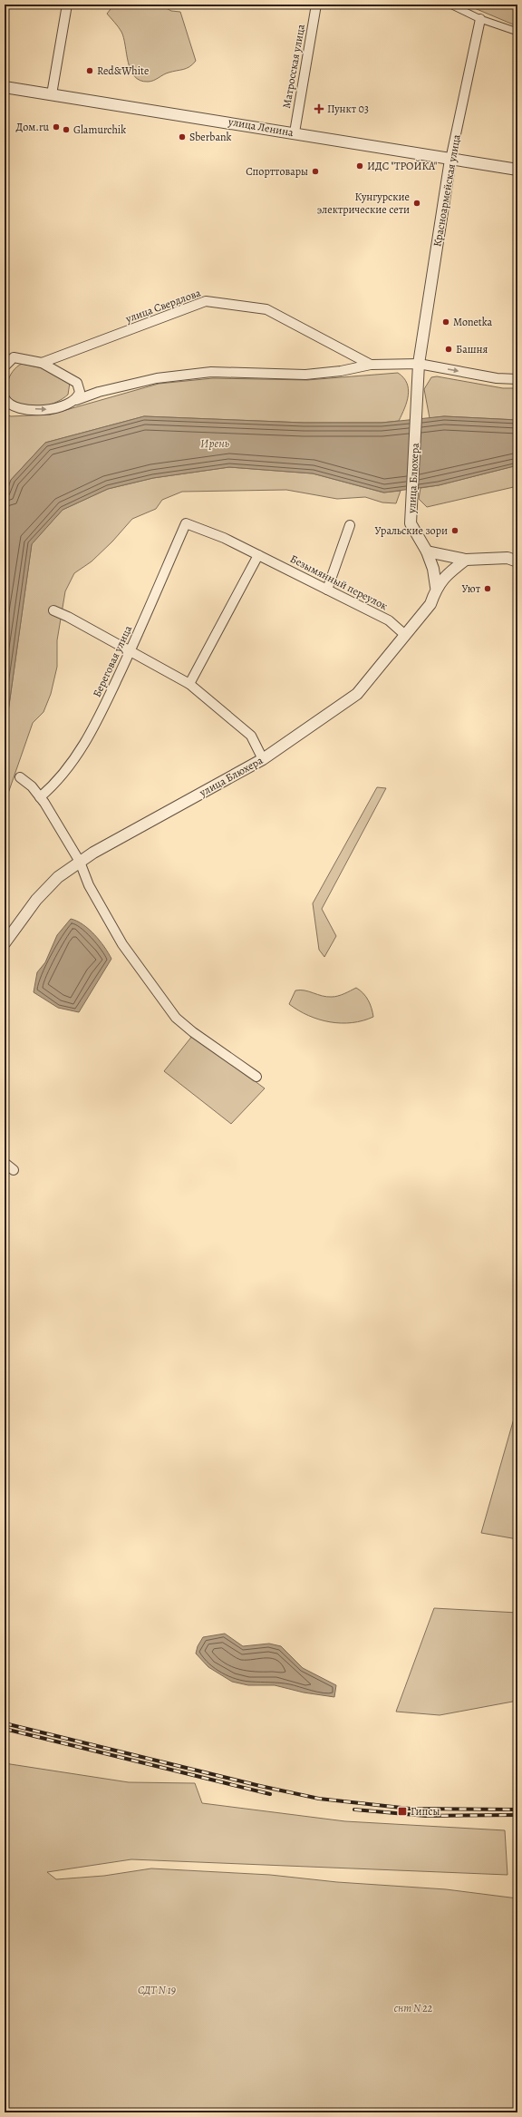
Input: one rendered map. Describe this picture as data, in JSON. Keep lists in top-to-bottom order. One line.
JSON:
{"streets":{"street":["Матросская улица","улица Ленина","Красноармейская улица","улица Свердлова","улица Блюхера","Безымянный переулок","Береговая улица"]},"crossings":[["Матросская улица","улица Ленина"],["улица Ленина","Красноармейская улица"],["Красноармейская улица","улица Свердлова"],["Красноармейская улица","улица Блюхера"],["улица Свердлова","улица Блюхера"],["улица Блюхера","Безымянный переулок"],["Безымянный переулок","Береговая улица"]],"water":["Ирень"],"parks":["СДТ N 19","снт N 22"],"places":{"other":["Red&White","Дом.ru","Glamurchik","Sberbank","ИДС \"ТРОЙКА\"","Спорттовары","Кунгурские электрические сети","Monetka","Башня","Уральские зори","Уют"],"health":["Пункт 03"],"transit":["Гипсы"]}}
